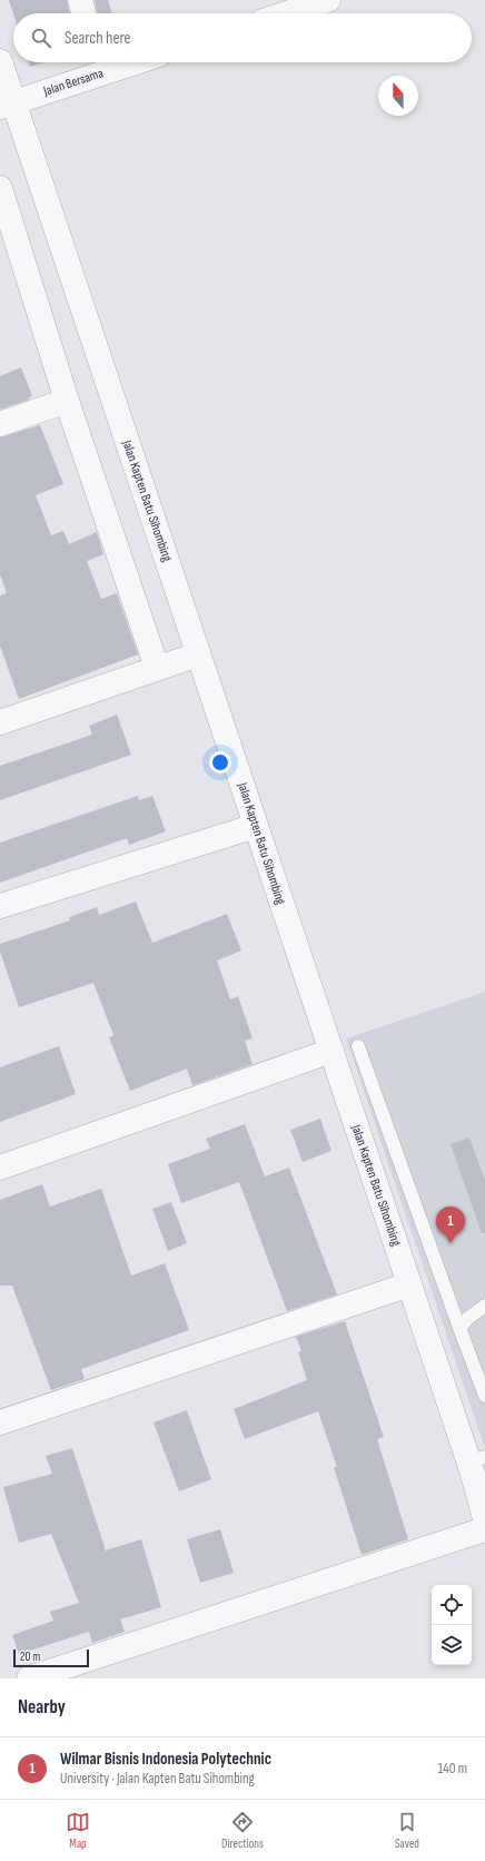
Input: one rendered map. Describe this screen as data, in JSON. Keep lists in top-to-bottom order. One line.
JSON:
{"streets":{"street":["Jalan Bersama","Jalan Kapten Batu Sihombing"]},"crossings":[["Jalan Bersama","Jalan Kapten Batu Sihombing"]],"scale_bar":"20 m","north":"top","page":{"search":"Search here","pins":"1","scale":"20 m","heading":"Nearby","list":[{"mark":"1","name":"Wilmar Bisnis Indonesia Polytechnic","note":"University · Jalan Kapten Batu Sihombing","value":"140 m"}],"nav":["Map","Directions","Saved"]}}
